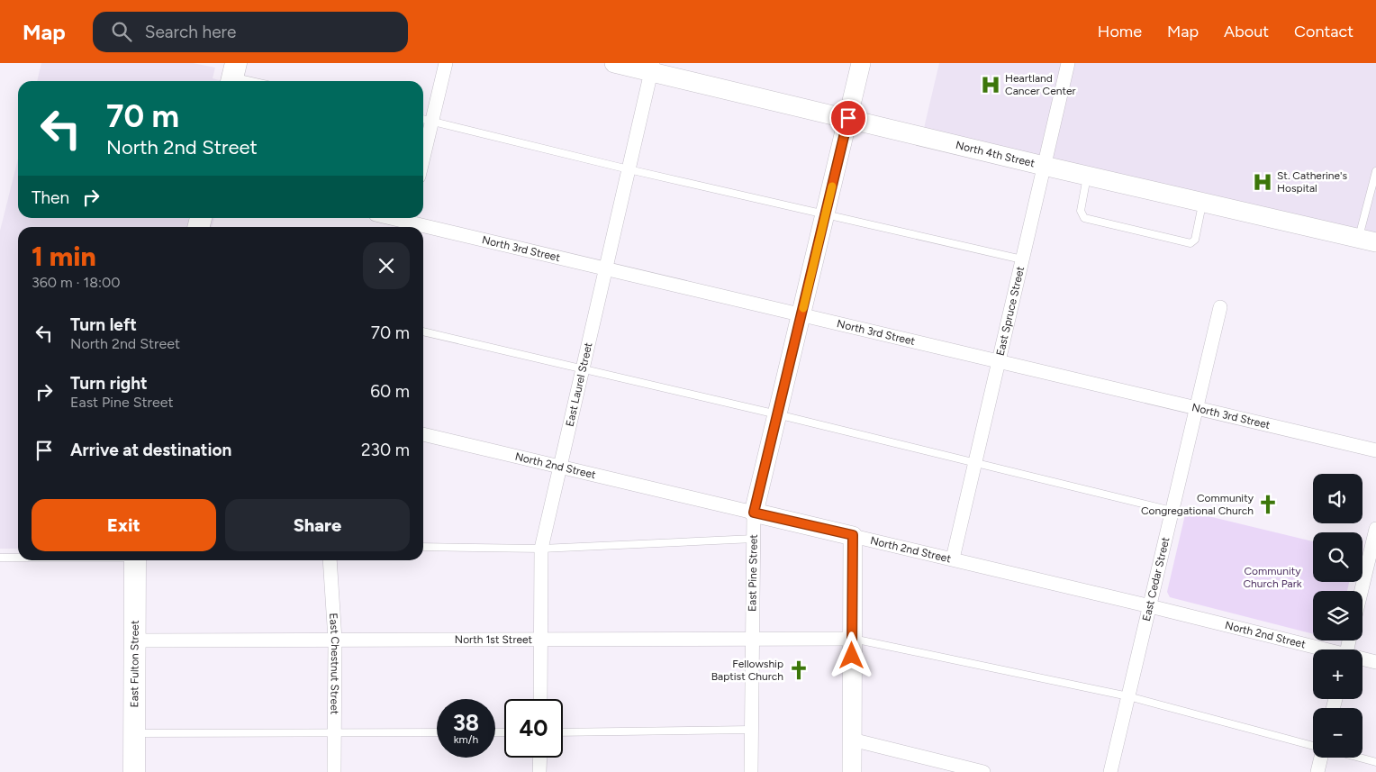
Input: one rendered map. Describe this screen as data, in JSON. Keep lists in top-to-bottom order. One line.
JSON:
{"streets":{"main road":["East Fulton Street"],"street":["North 4th Street","North 3rd Street","East Spruce Street","East Laurel Street","North 2nd Street","East Pine Street","East Cedar Street","North 1st Street","East Chestnut Street"]},"crossings":[["North 4th Street","East Spruce Street"],["North 4th Street","East Laurel Street"],["North 4th Street","East Pine Street"],["North 3rd Street","East Spruce Street"],["North 3rd Street","East Laurel Street"],["North 3rd Street","East Pine Street"],["North 3rd Street","East Cedar Street"],["East Spruce Street","North 2nd Street"],["East Laurel Street","North 2nd Street"],["East Laurel Street","North 1st Street"],["North 2nd Street","East Pine Street"],["North 2nd Street","East Cedar Street"],["East Pine Street","North 1st Street"],["North 1st Street","East Fulton Street"],["North 1st Street","East Chestnut Street"]],"parks":["Community Church Park"],"places":{"hospital":["Heartland Cancer Center","St. Catherine's Hospital"],"church":["Community Congregational Church","Fellowship Baptist Church"]},"page":{"header":"Map","search":"Search here","nav":["Home","Map","About","Contact"],"turn":["70 m","North 2nd Street"],"then":"Then","heading":["1 min","360 m · 18:00"],"list":[{"name":"Turn left","note":"North 2nd Street","value":"70 m"},{"name":"Turn right","note":"East Pine Street","value":"60 m"},{"name":"Arrive at destination","value":"230 m"}],"map_buttons":["+","−"],"buttons":["Exit","Share"],"speed":"38 km/h","limit":"40"}}
